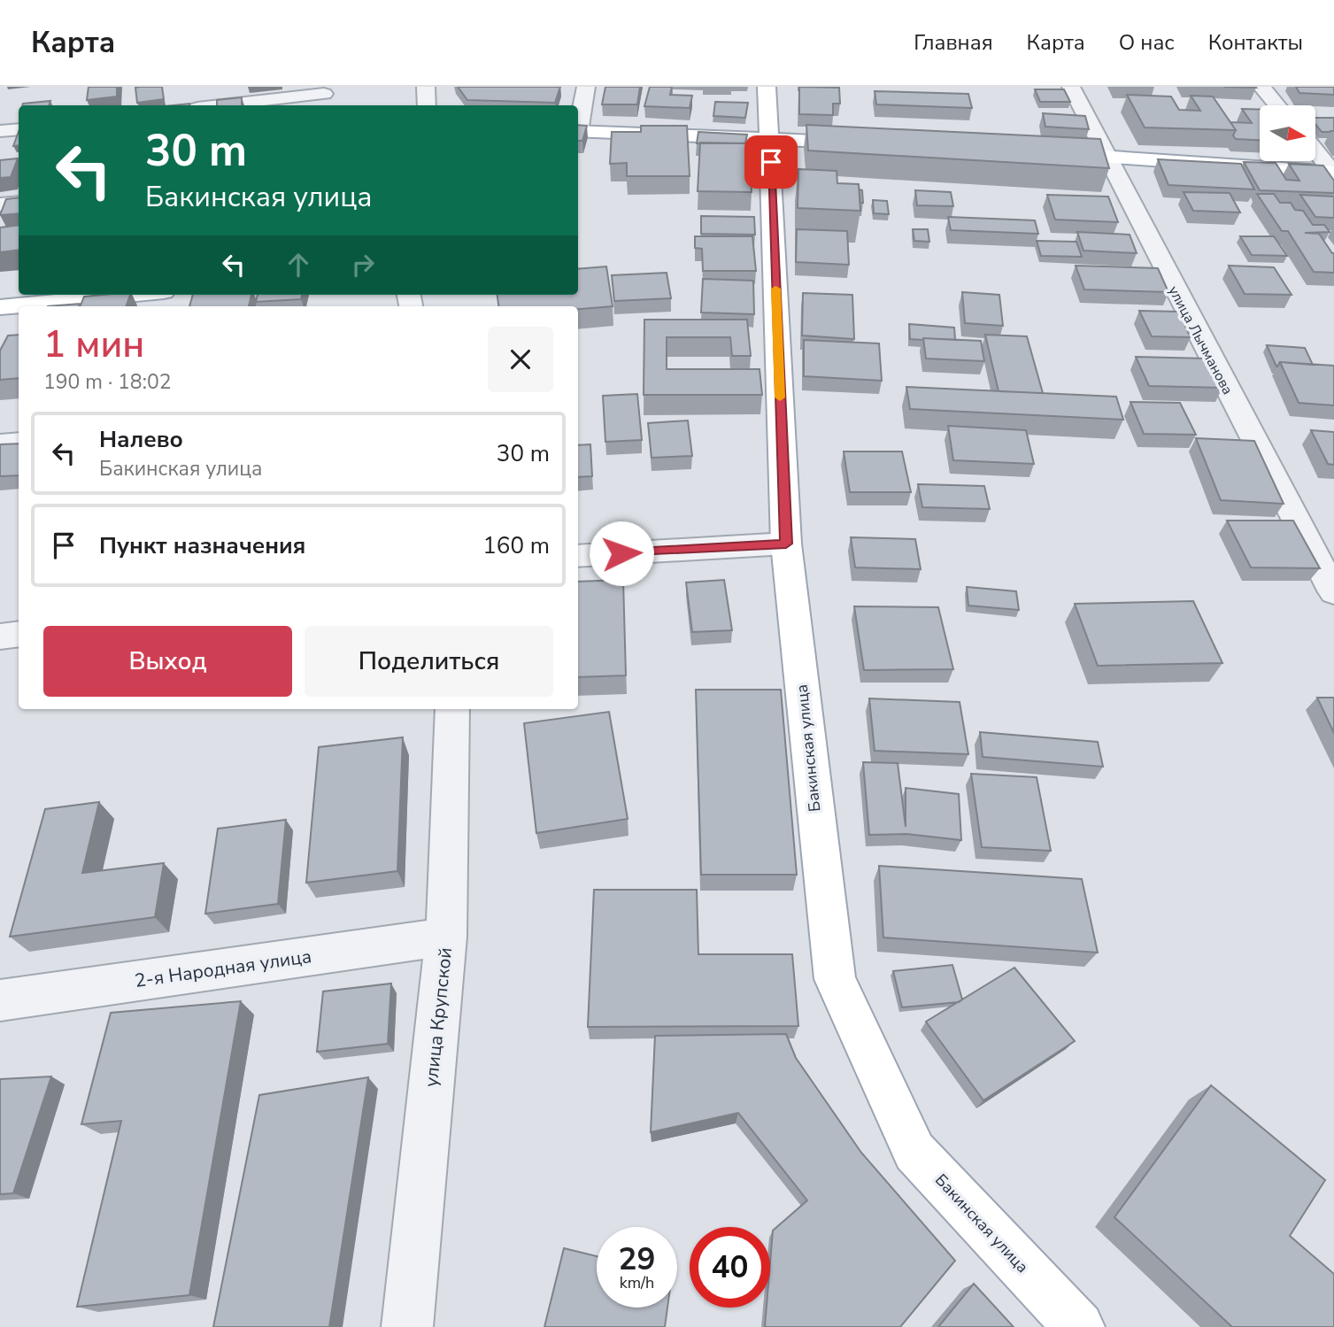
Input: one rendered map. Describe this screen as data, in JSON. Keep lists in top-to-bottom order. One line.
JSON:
{"streets":{"main road":["Бакинская улица"],"street":["улица Лычманова","2-я Народная улица","улица Крупской"]},"crossings":[["2-я Народная улица","улица Крупской"]],"north":"right","page":{"header":"Карта","nav":["Главная","Карта","О нас","Контакты"],"turn":["30 m","Бакинская улица"],"heading":["1 мин","190 m · 18:02"],"list":[{"name":"Налево","note":"Бакинская улица","value":"30 m"},{"name":"Пункт назначения","value":"160 m"}],"buttons":["Выход","Поделиться"],"speed":"29 km/h","limit":"40"}}
